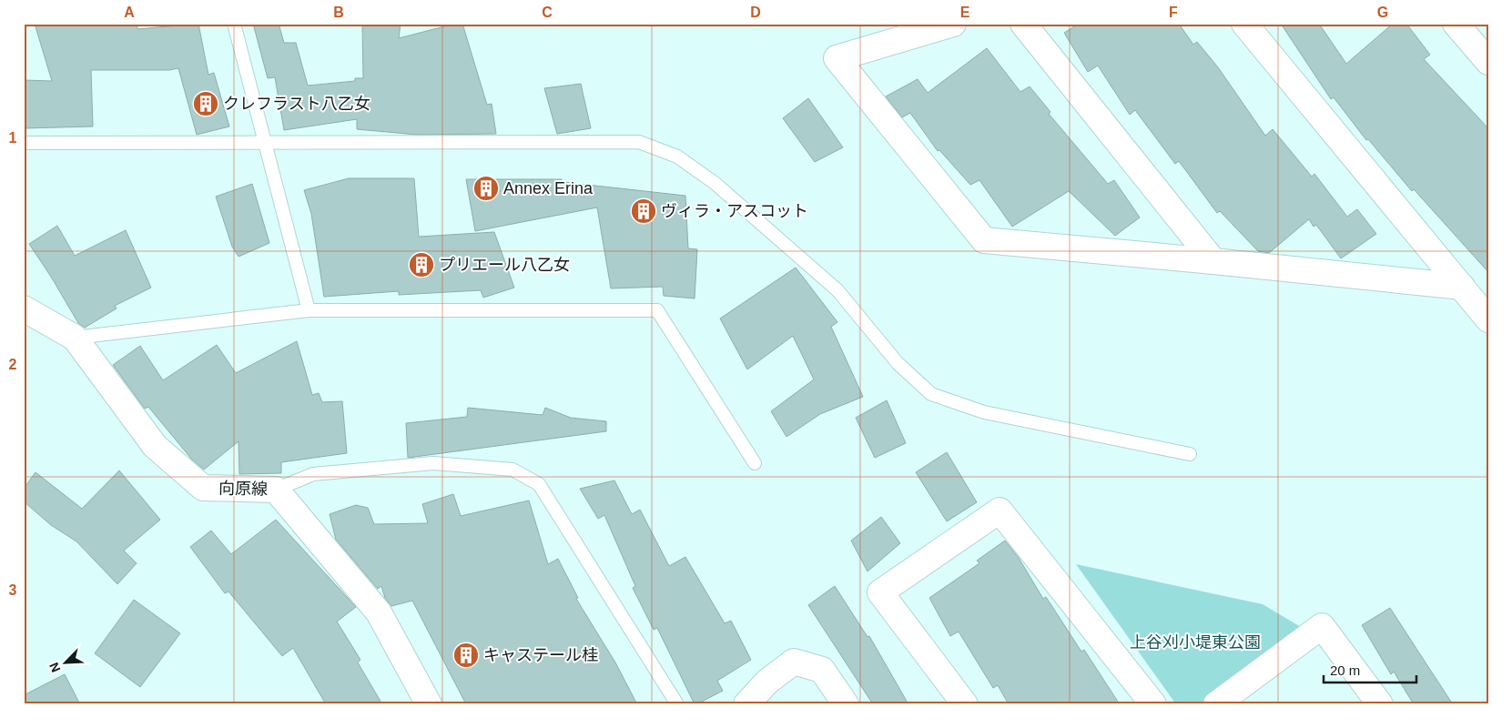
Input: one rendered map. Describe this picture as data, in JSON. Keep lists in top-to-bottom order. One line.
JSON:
{"streets":{"street":["向原線"]},"parks":["上谷刈小堤東公園"],"places":{"building":["クレフラスト八乙女","Annex Erina","ヴィラ・アスコット","プリエール八乙女","キャステール桂"]},"scale_bar":"20 m","north":"bottom left","grid":{"columns":["A","B","C","D","E","F","G"],"rows":["1","2","3"]}}
